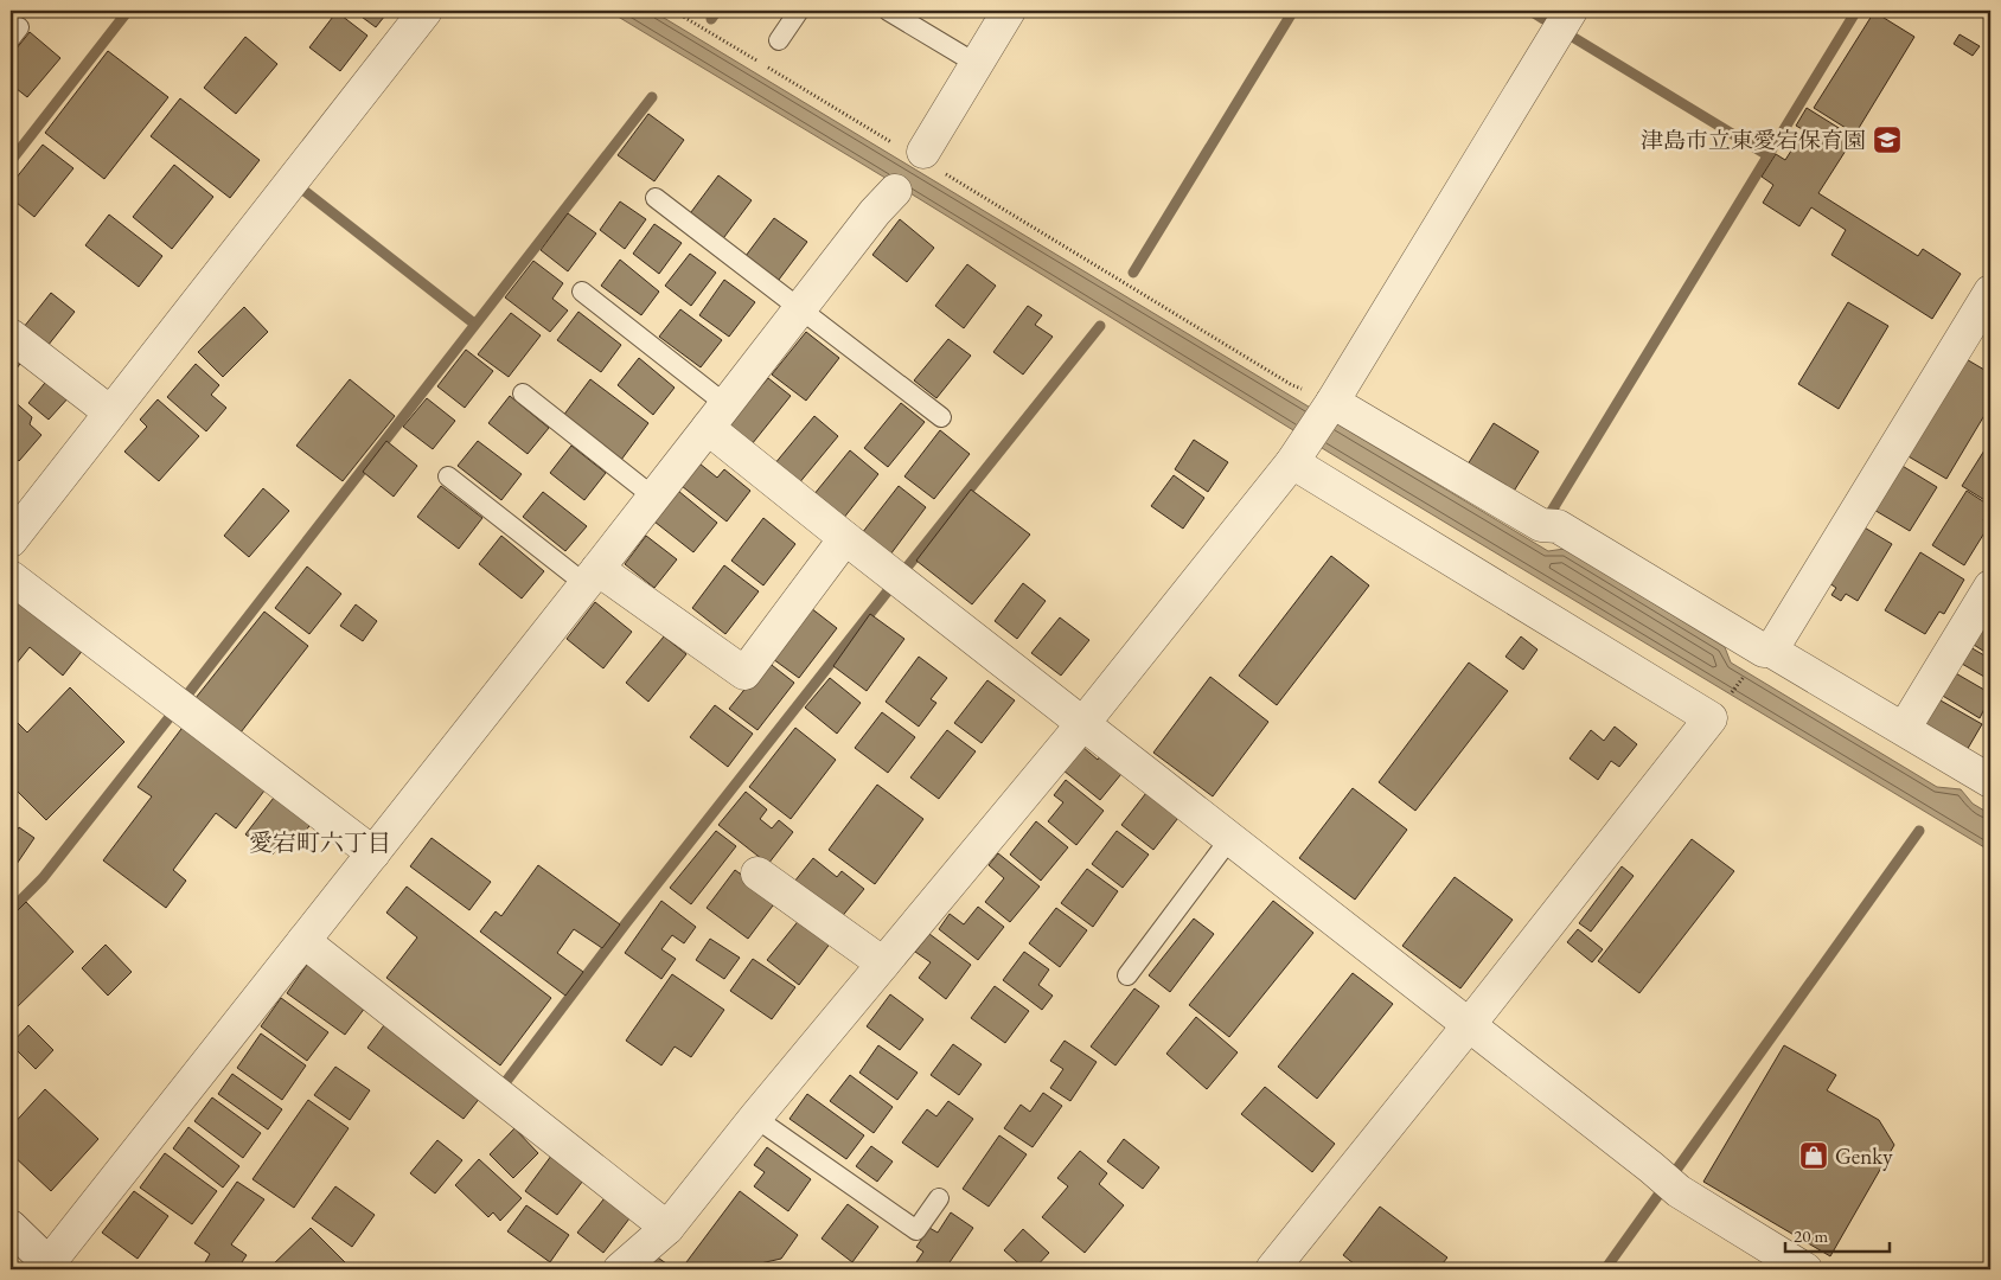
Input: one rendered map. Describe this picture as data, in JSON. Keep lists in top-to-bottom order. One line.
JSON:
{"districts":["愛宕町六丁目"],"places":{"school or university":["津島市立東愛宕保育園"],"shop":["Genky"]},"scale_bar":"20 m"}
